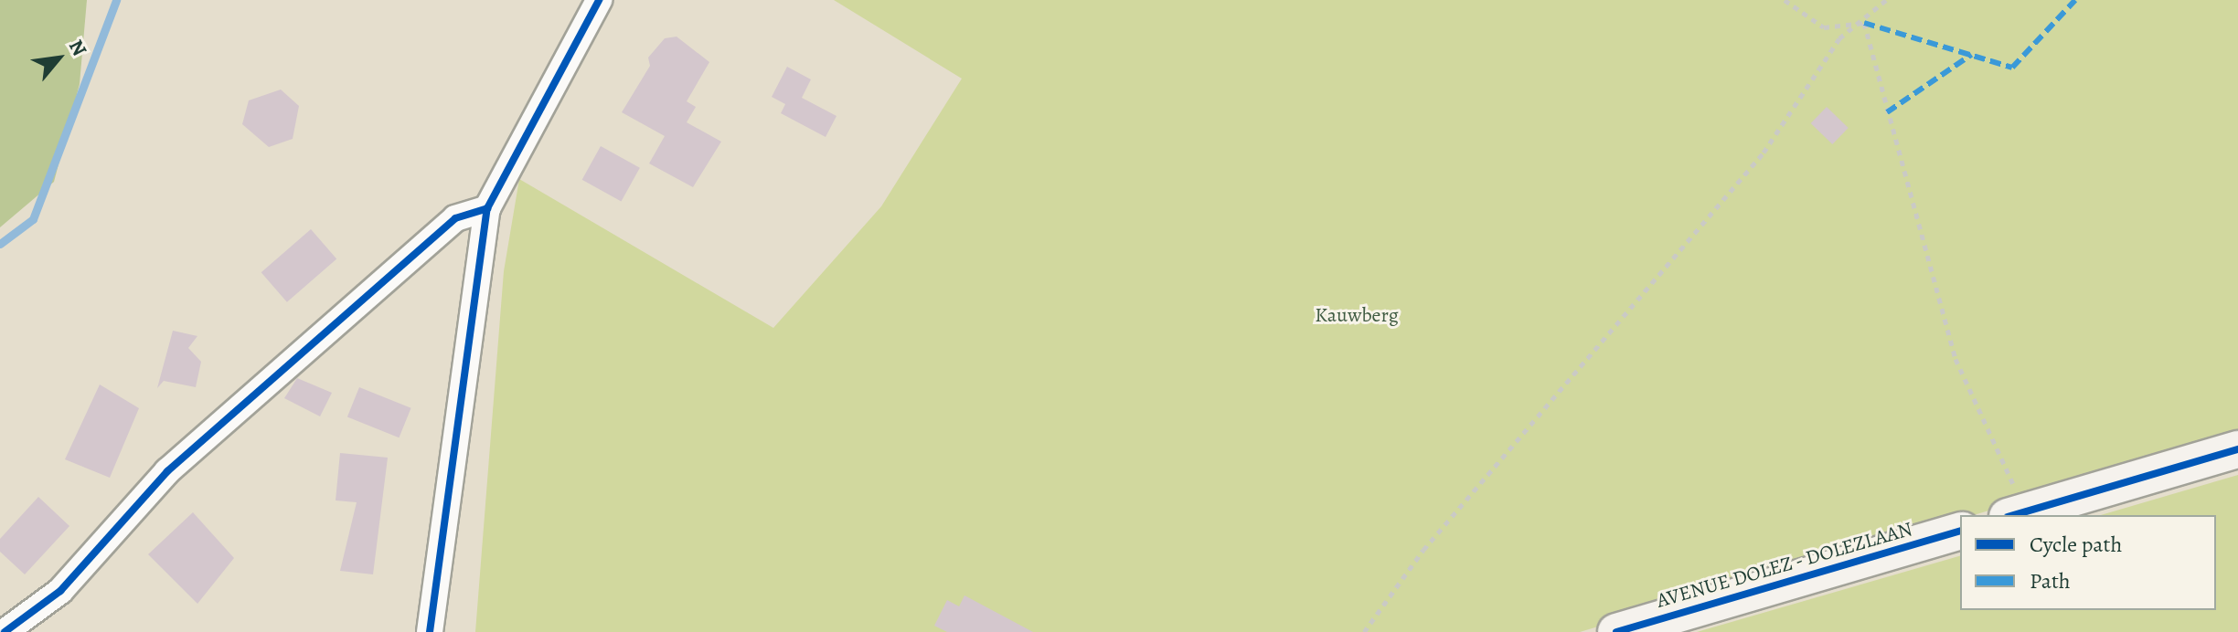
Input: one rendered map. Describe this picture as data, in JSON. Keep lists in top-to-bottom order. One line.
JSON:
{"streets":{"street":["AVENUE DOLEZ - DOLEZLAAN"]},"parks":["Kauwberg"],"legend":["Cycle path","Path"],"north":"top right"}
